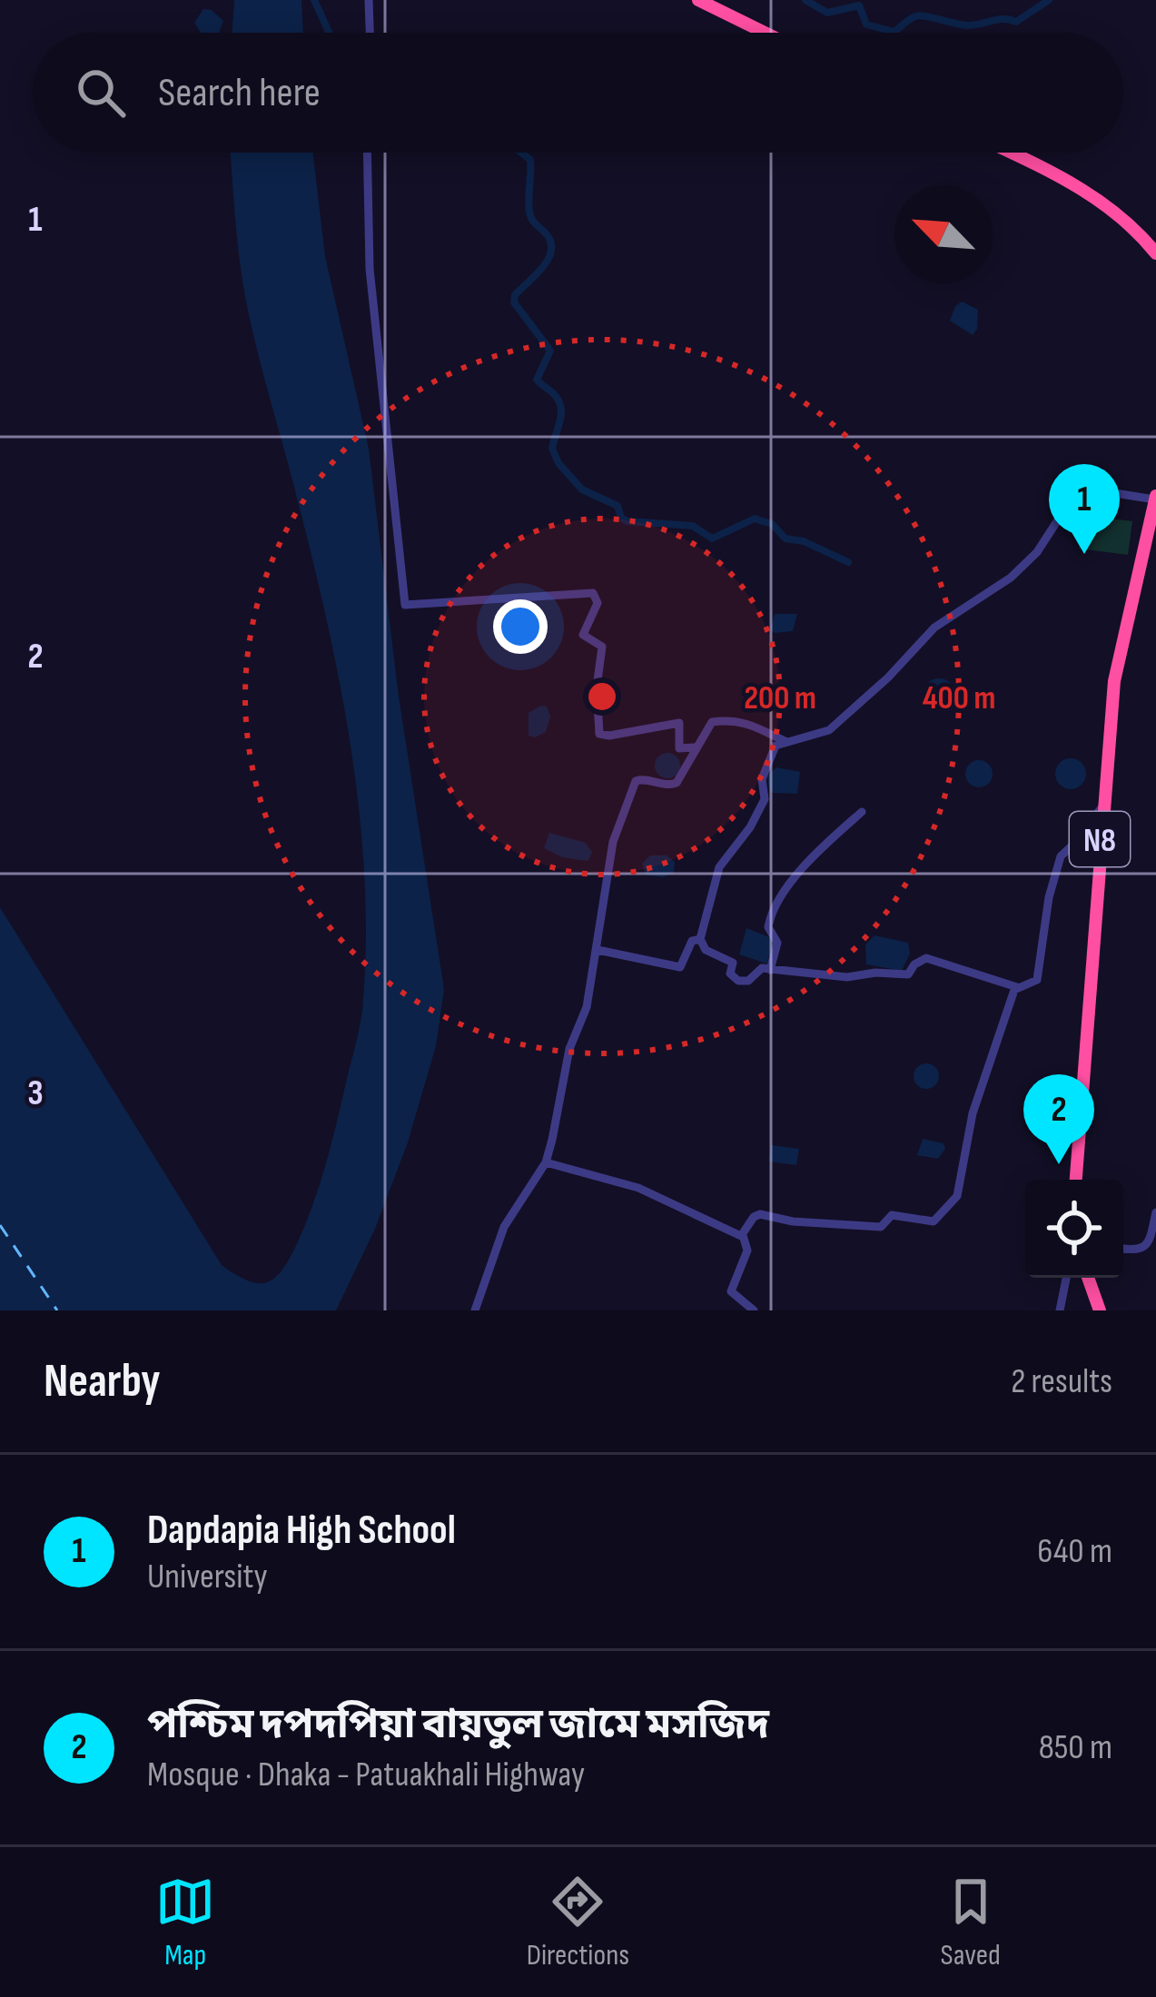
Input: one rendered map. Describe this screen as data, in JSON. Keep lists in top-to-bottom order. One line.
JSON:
{"streets":{"highway":["N8"]},"north":"top left","page":{"search":"Search here","pins":["1","2"],"heading":["Nearby","2 results"],"list":[{"mark":"1","name":"Dapdapia High School","note":"University","value":"640 m"},{"mark":"2","name":"পশ্চিম দপদপিয়া বায়তুল জামে মসজিদ","note":"Mosque · Dhaka - Patuakhali Highway","value":"850 m"}],"nav":["Map","Directions","Saved"]},"grid":{"rows":["1","2","3"]},"rings":["200 m","400 m"]}
